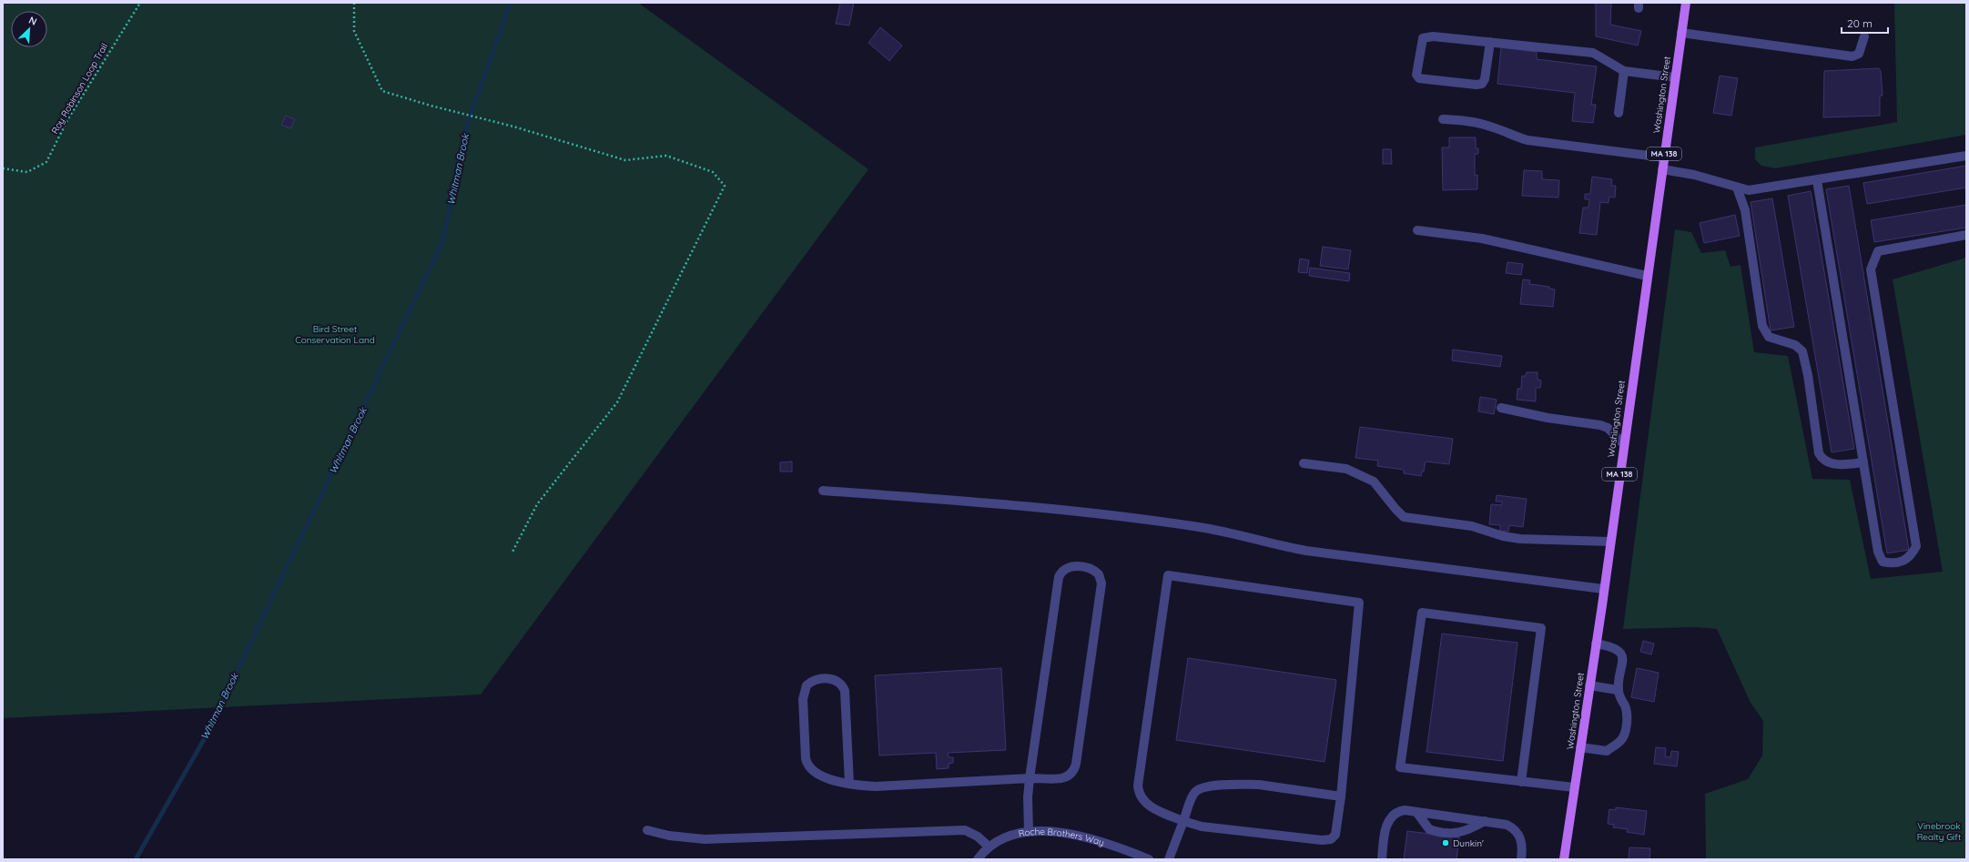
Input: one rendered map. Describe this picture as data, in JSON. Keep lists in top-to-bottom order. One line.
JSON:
{"streets":{"main road":["Washington Street","MA 138"],"street":["Roche Brothers Way"],"path":["Roy Robinson Loop Trail"]},"water":["Whitman Brook"],"parks":["Bird Street Conservation Land","Vinebrook Realty Gift"],"places":["Dunkin'"],"scale_bar":"20 m","north":"top right"}
